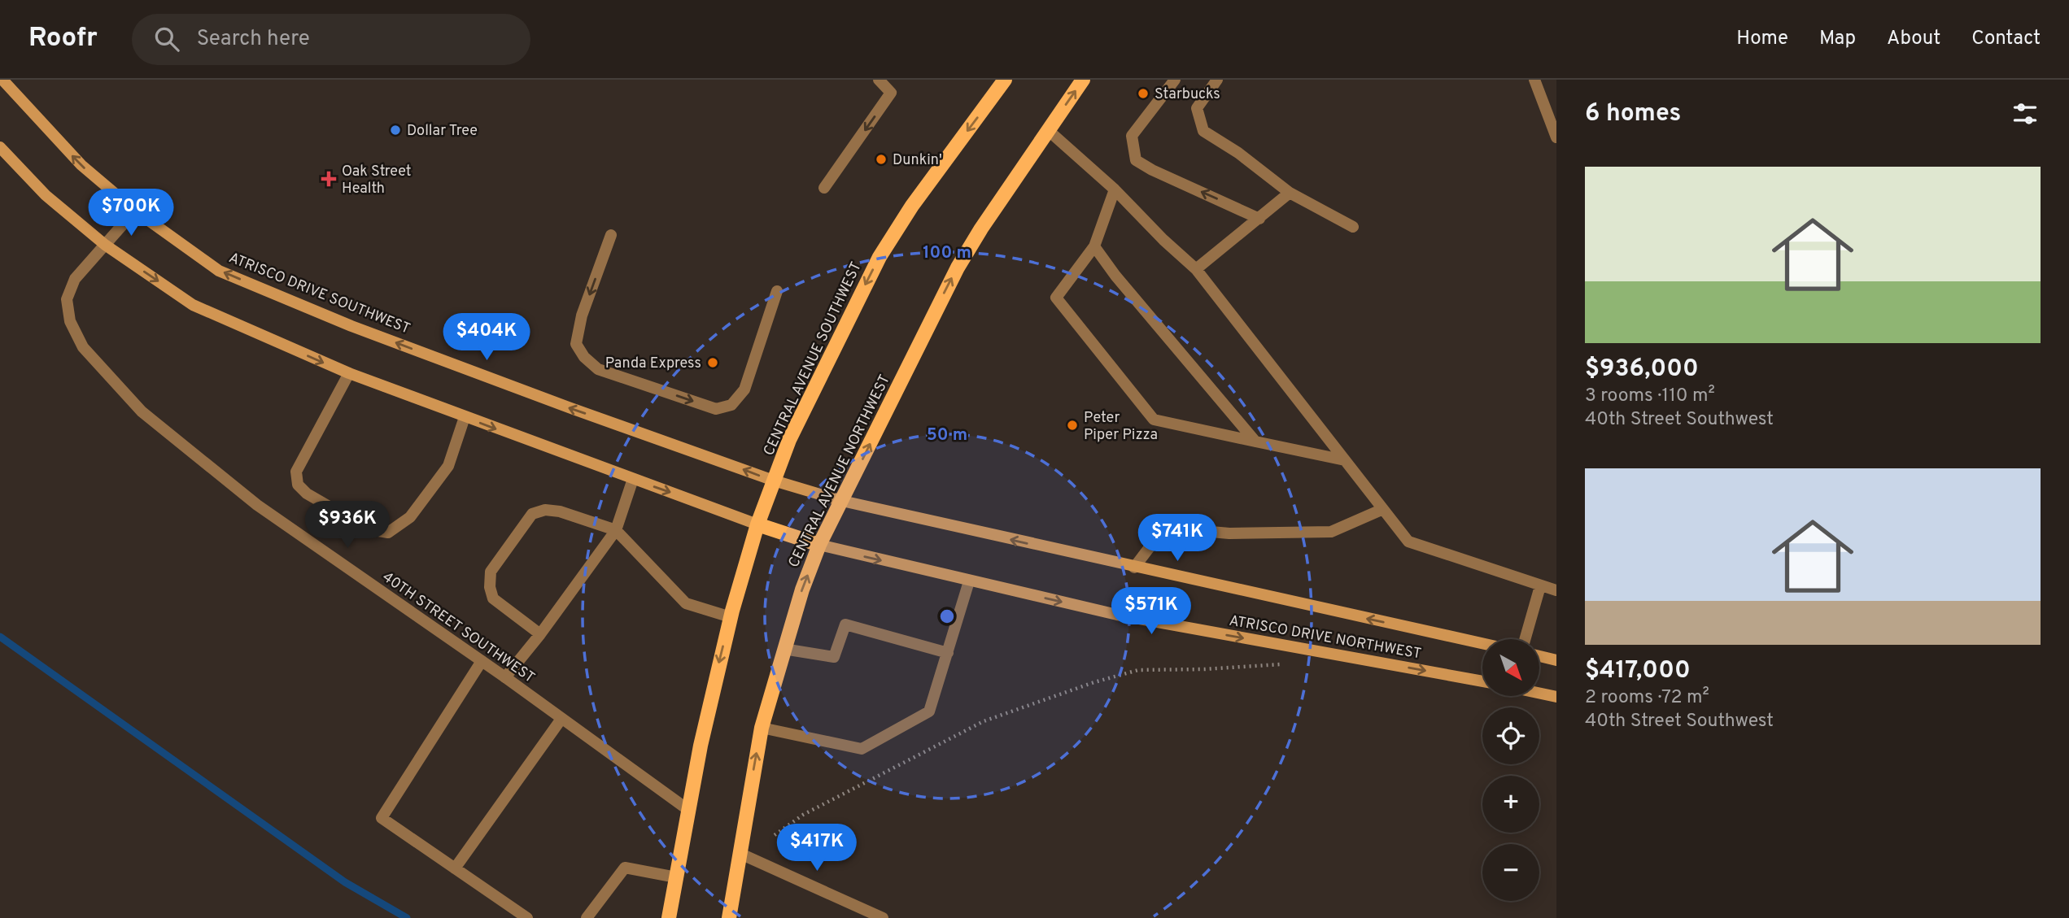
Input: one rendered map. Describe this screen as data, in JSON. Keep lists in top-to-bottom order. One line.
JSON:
{"streets":{"main road":["ATRISCO DRIVE SOUTHWEST","CENTRAL AVENUE SOUTHWEST","CENTRAL AVENUE NORTHWEST","ATRISCO DRIVE NORTHWEST"],"street":["40TH STREET SOUTHWEST"]},"crossings":[["ATRISCO DRIVE SOUTHWEST","CENTRAL AVENUE SOUTHWEST"],["ATRISCO DRIVE SOUTHWEST","CENTRAL AVENUE NORTHWEST"],["ATRISCO DRIVE SOUTHWEST","40TH STREET SOUTHWEST"],["ATRISCO DRIVE SOUTHWEST","ATRISCO DRIVE NORTHWEST"],["CENTRAL AVENUE SOUTHWEST","40TH STREET SOUTHWEST"],["CENTRAL AVENUE NORTHWEST","ATRISCO DRIVE NORTHWEST"]],"one_way":["CENTRAL AVENUE SOUTHWEST","CENTRAL AVENUE NORTHWEST"],"places":{"other":["Starbucks","Dollar Tree","Dunkin'","Panda Express","Peter Piper Pizza"],"health":["Oak Street Health"]},"north":"bottom right","page":{"header":"Roofr","search":"Search here","nav":["Home","Map","About","Contact"],"heading":"6 homes","list":[{"name":"$936,000","note":"3 rooms · 110 m² · 40th Street Southwest"},{"name":"$417,000","note":"2 rooms · 72 m² · 40th Street Southwest"}],"price":["$700K","$404K","$936K","$741K","$571K","$417K"],"map_buttons":["+","−"]},"rings":["100 m","50 m"]}
